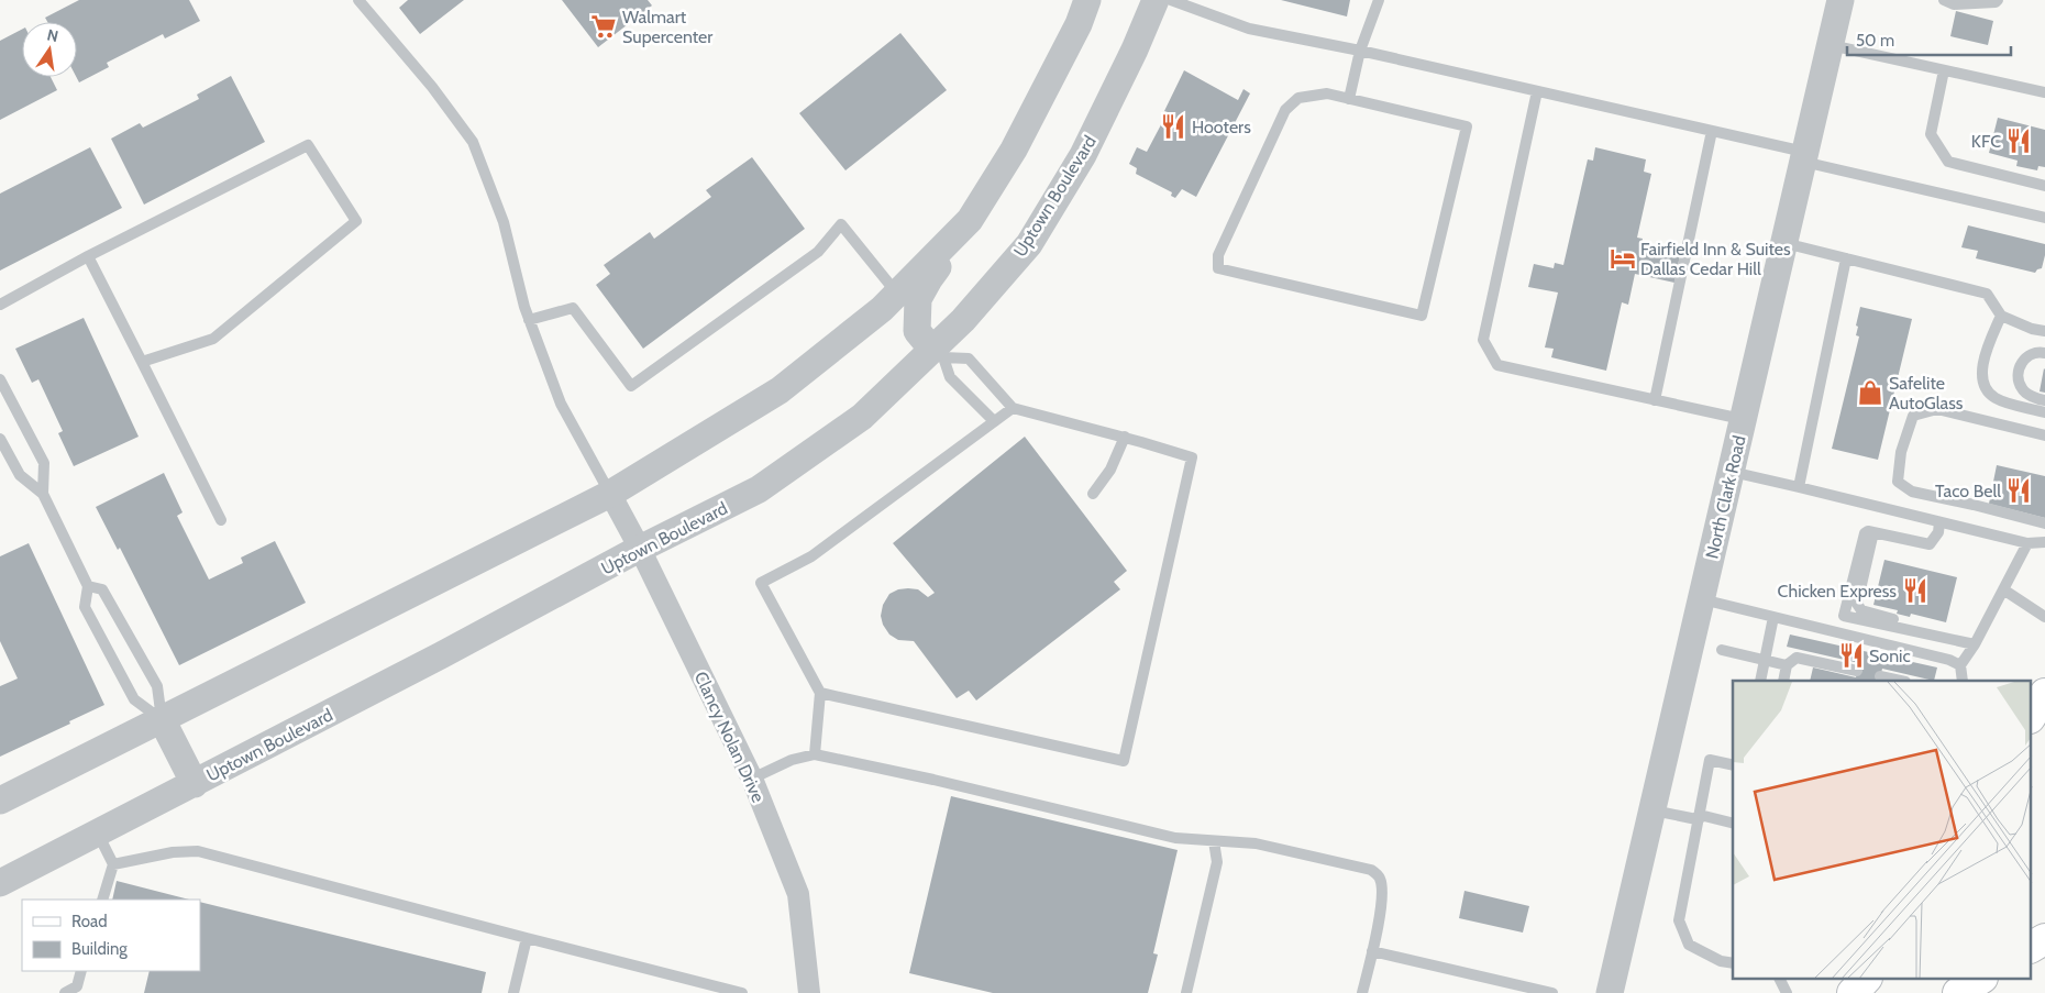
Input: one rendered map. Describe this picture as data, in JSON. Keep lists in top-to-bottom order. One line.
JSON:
{"streets":{"street":["Uptown Boulevard","North Clark Road","Clancy Nolan Drive"]},"crossings":[["Uptown Boulevard","Clancy Nolan Drive"]],"places":{"supermarket":["Walmart Supercenter"],"restaurant":["Hooters","KFC","Taco Bell","Chicken Express","Sonic"],"hotel":["Fairfield Inn & Suites Dallas Cedar Hill"],"shop":["Safelite AutoGlass"]},"legend":["Road","Building"],"scale_bar":"50 m","north":"top"}
